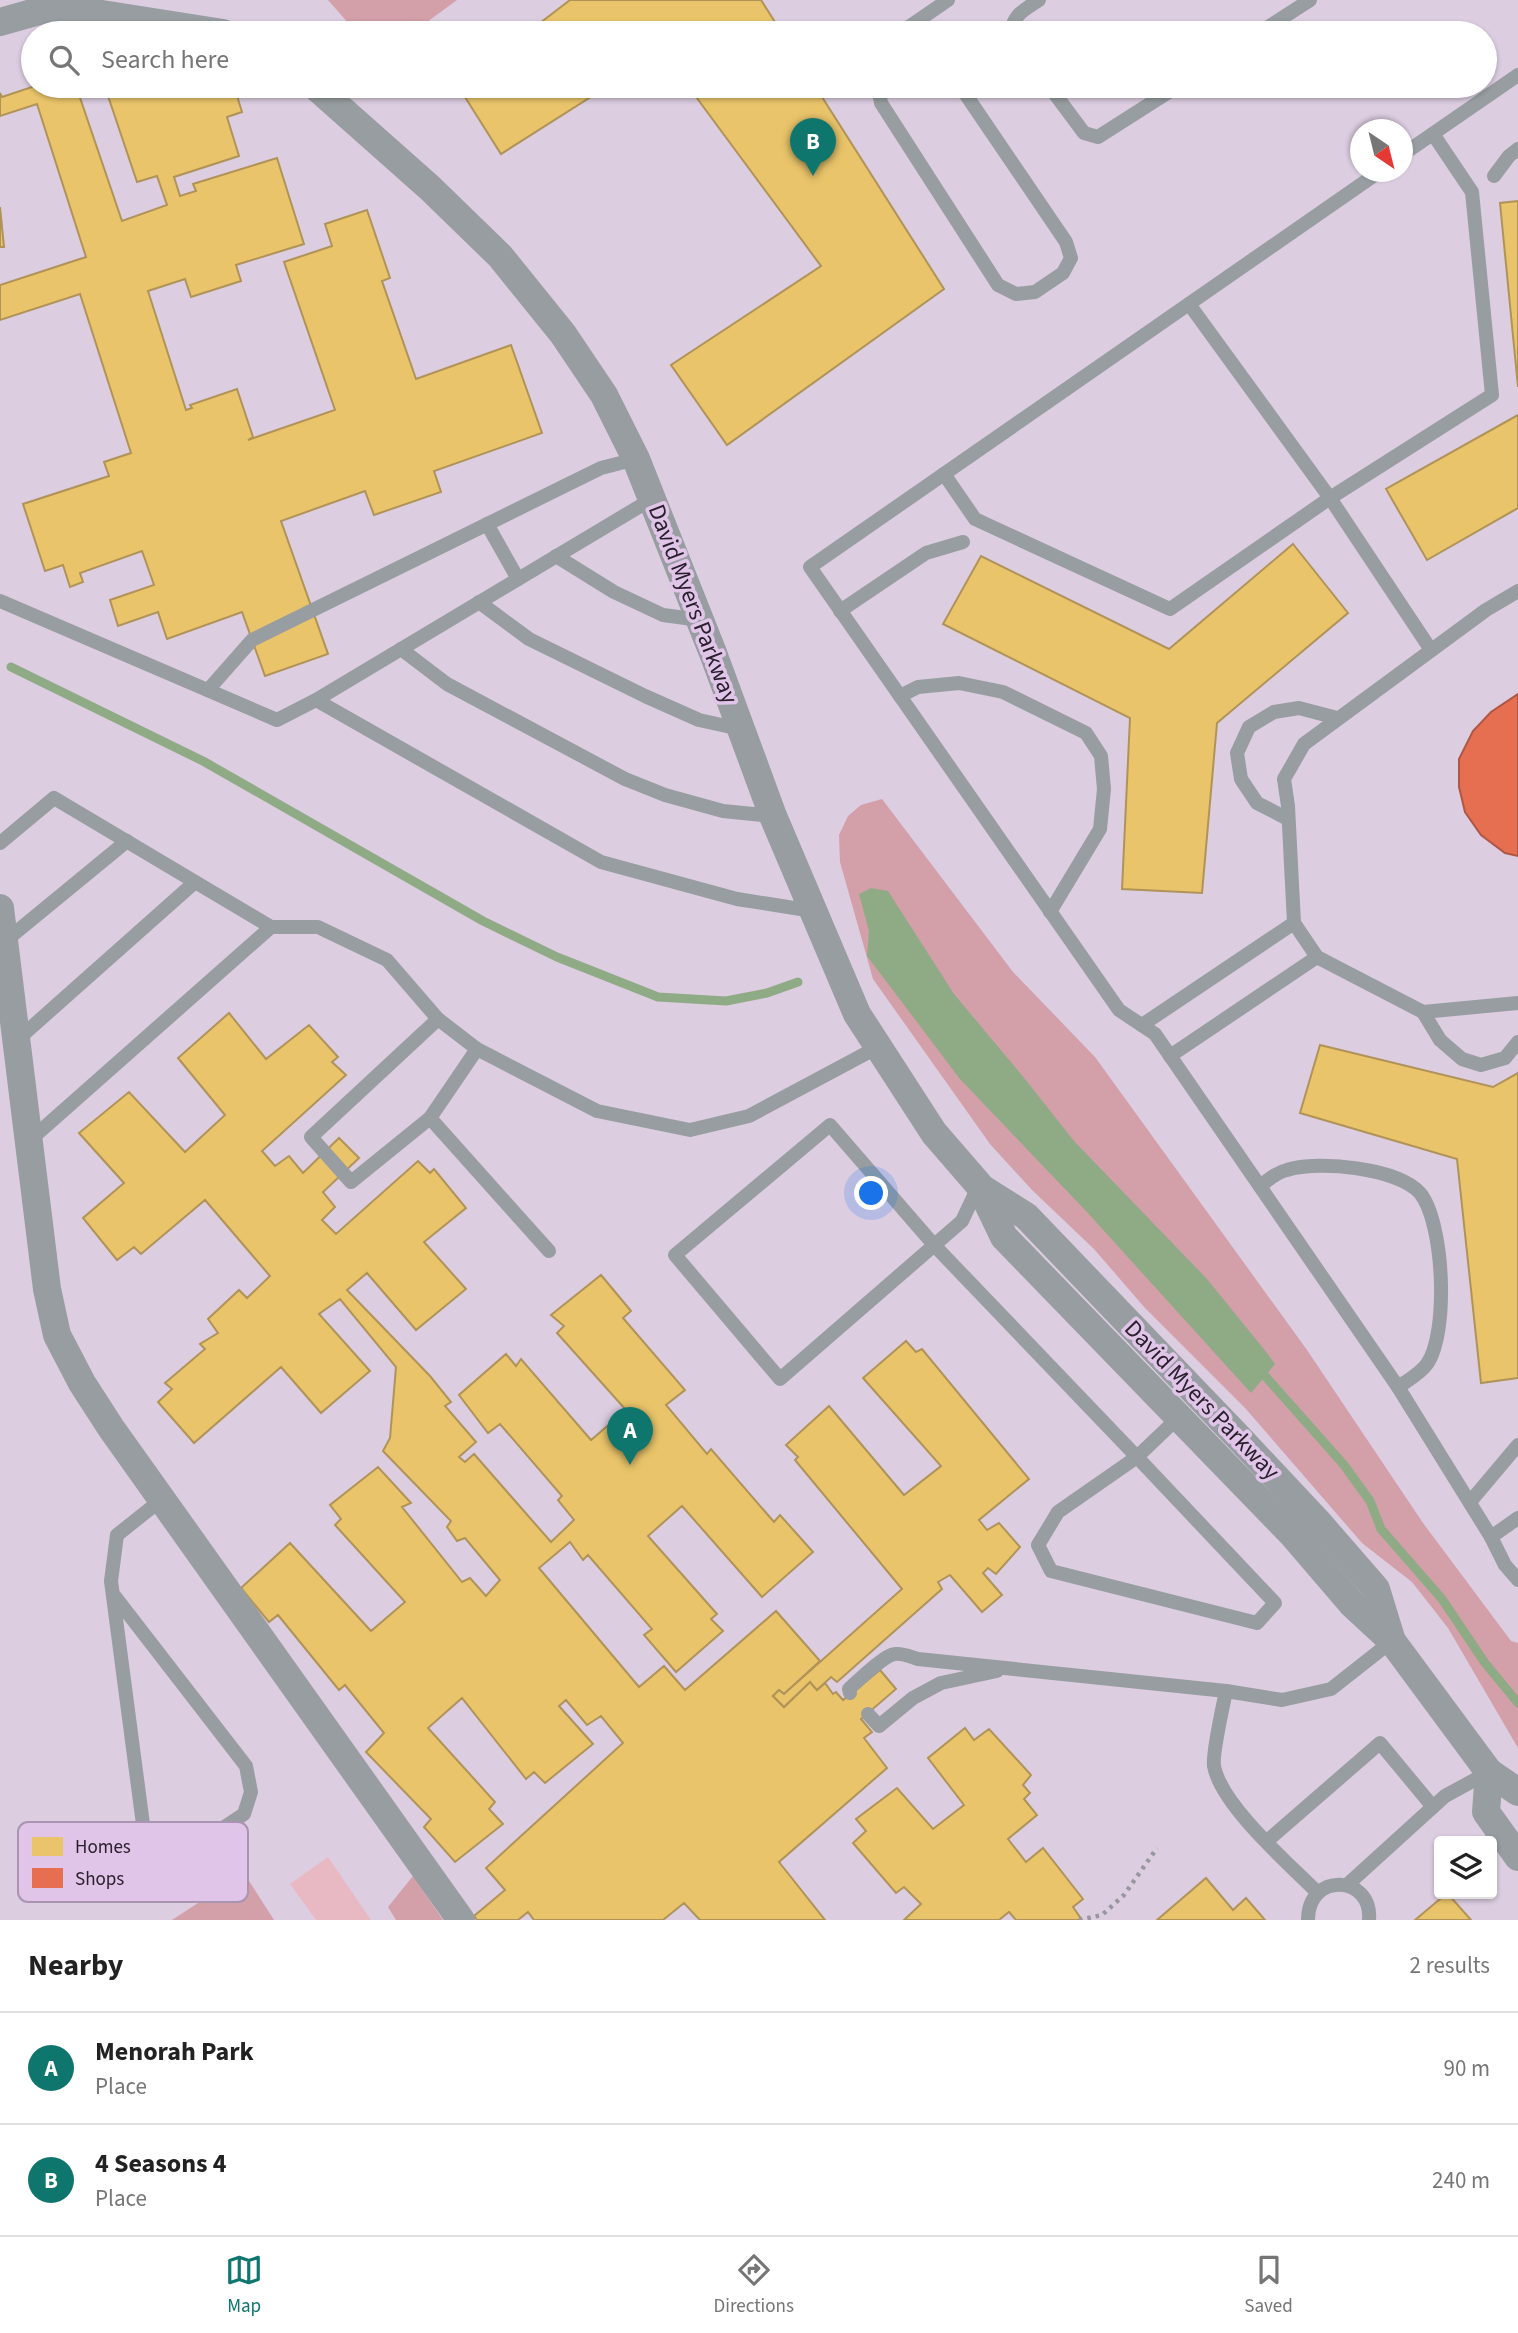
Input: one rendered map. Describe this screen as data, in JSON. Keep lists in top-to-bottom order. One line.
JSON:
{"streets":{"street":["David Myers Parkway"]},"legend":["Homes","Shops"],"north":"bottom right","page":{"search":"Search here","pins":["B","A"],"heading":["Nearby","2 results"],"list":[{"mark":"A","name":"Menorah Park","note":"Place","value":"90 m"},{"mark":"B","name":"4 Seasons 4","note":"Place","value":"240 m"}],"nav":["Map","Directions","Saved"]}}
